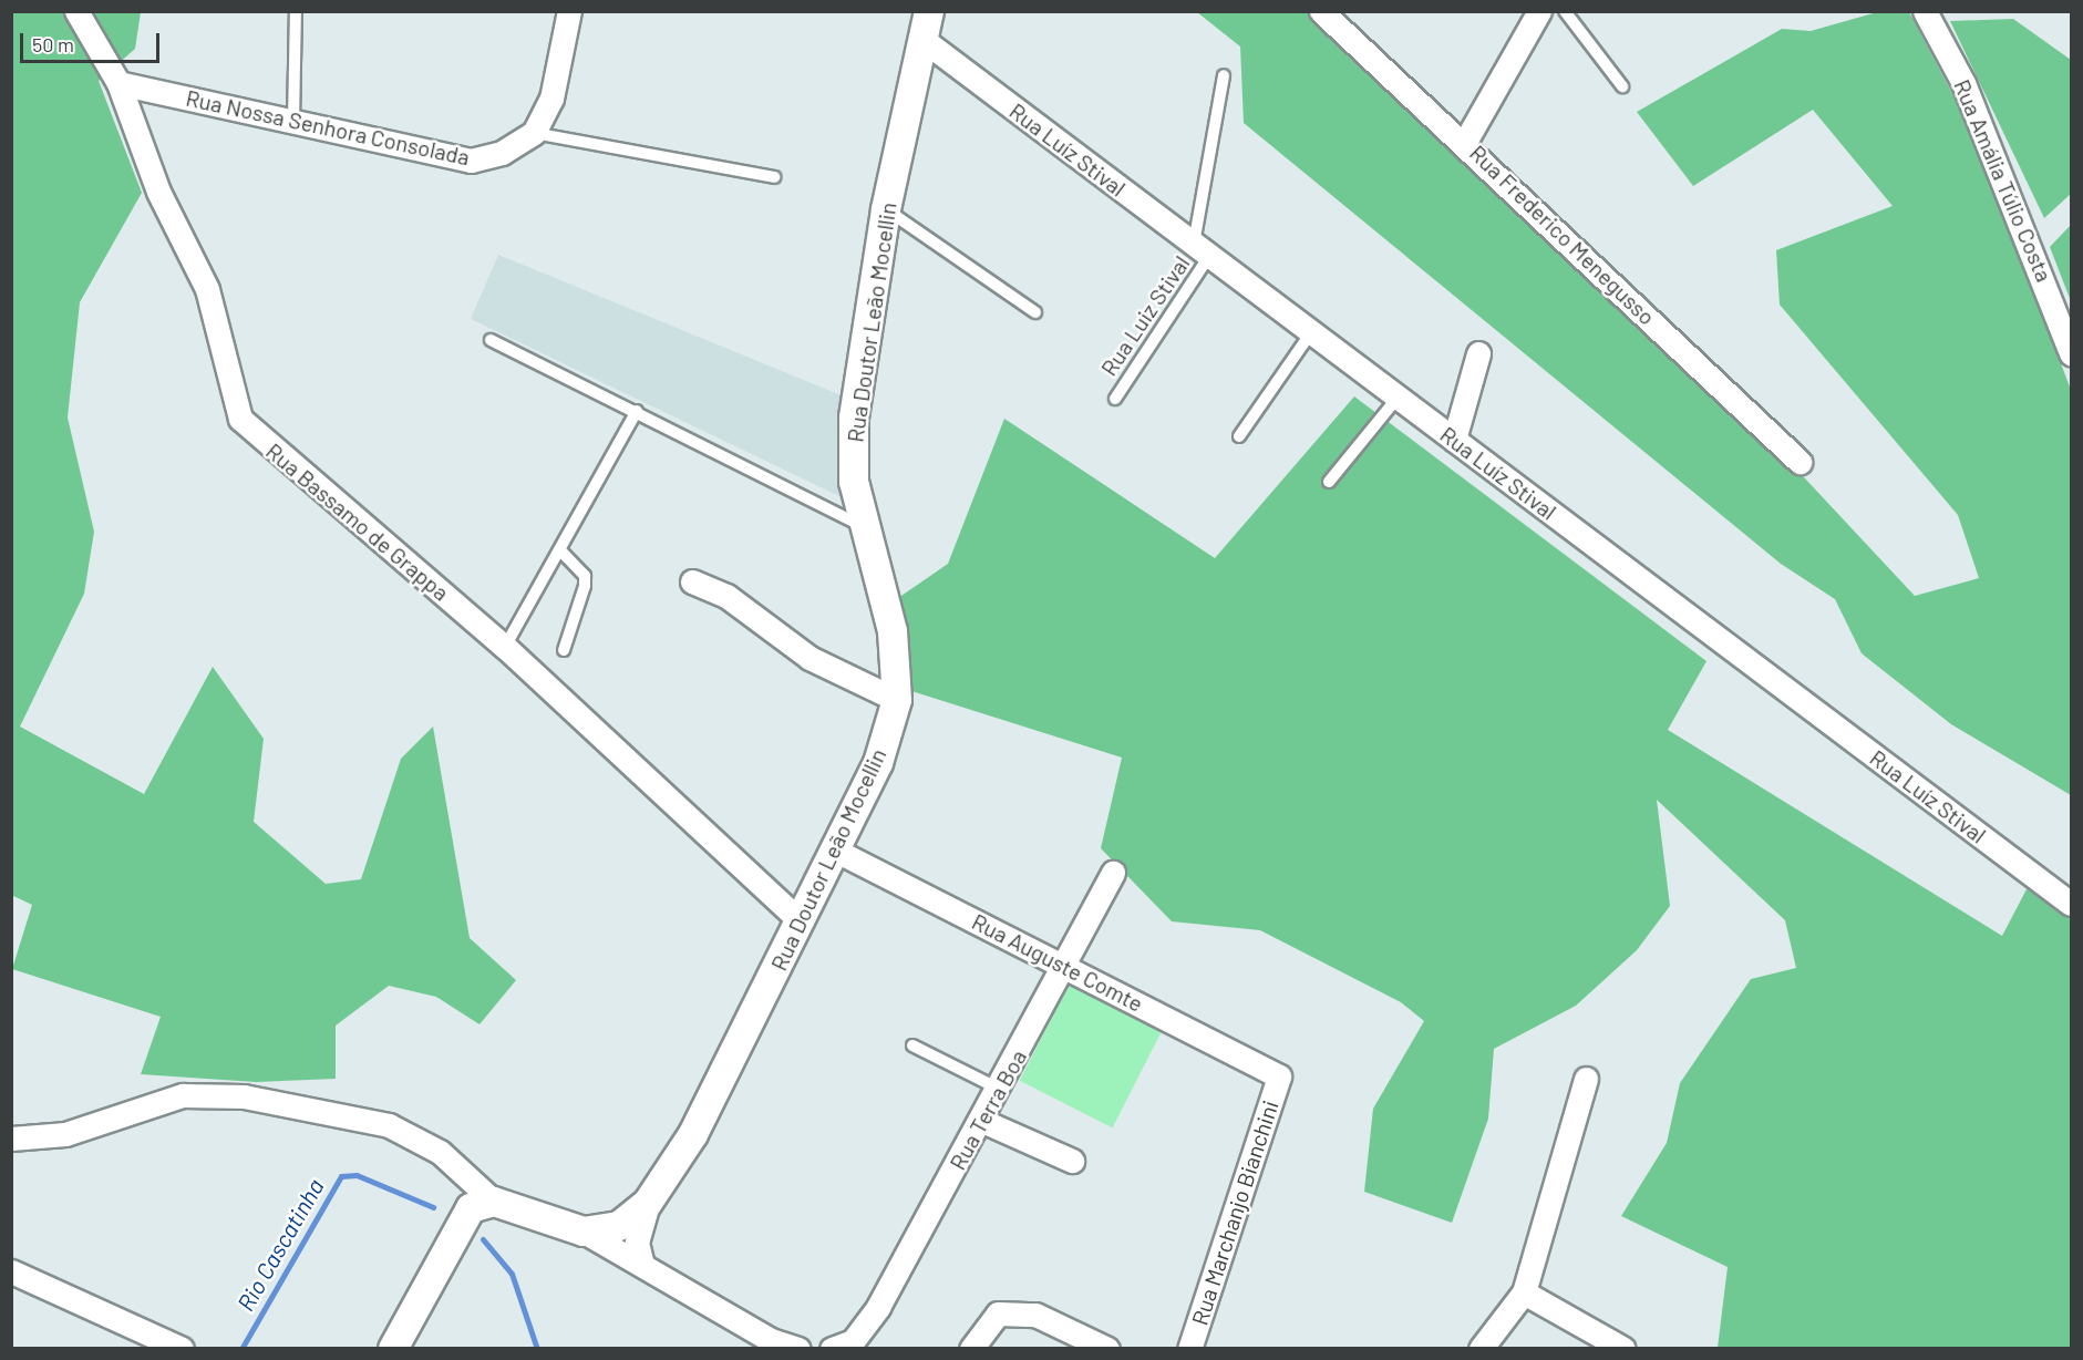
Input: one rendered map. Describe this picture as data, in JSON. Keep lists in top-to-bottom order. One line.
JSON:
{"streets":{"street":["Rua Nossa Senhora Consolada","Rua Luíz Stival","Rua Amália Túlio Costa","Rua Frederico Menegusso","Rua Doutor Leão Mocellin","Rua Bassamo de Grappa","Rua Auguste Comte","Rua Terra Boa","Rua Marchanjo Bianchini"],"lane":["Rua Luiz Stival"]},"crossings":[["Rua Nossa Senhora Consolada","Rua Bassamo de Grappa"],["Rua Luíz Stival","Rua Luiz Stival"],["Rua Luíz Stival","Rua Doutor Leão Mocellin"],["Rua Doutor Leão Mocellin","Rua Bassamo de Grappa"],["Rua Doutor Leão Mocellin","Rua Auguste Comte"],["Rua Auguste Comte","Rua Terra Boa"],["Rua Auguste Comte","Rua Marchanjo Bianchini"]],"water":["Rio Cascatinha"],"scale_bar":"50 m"}
